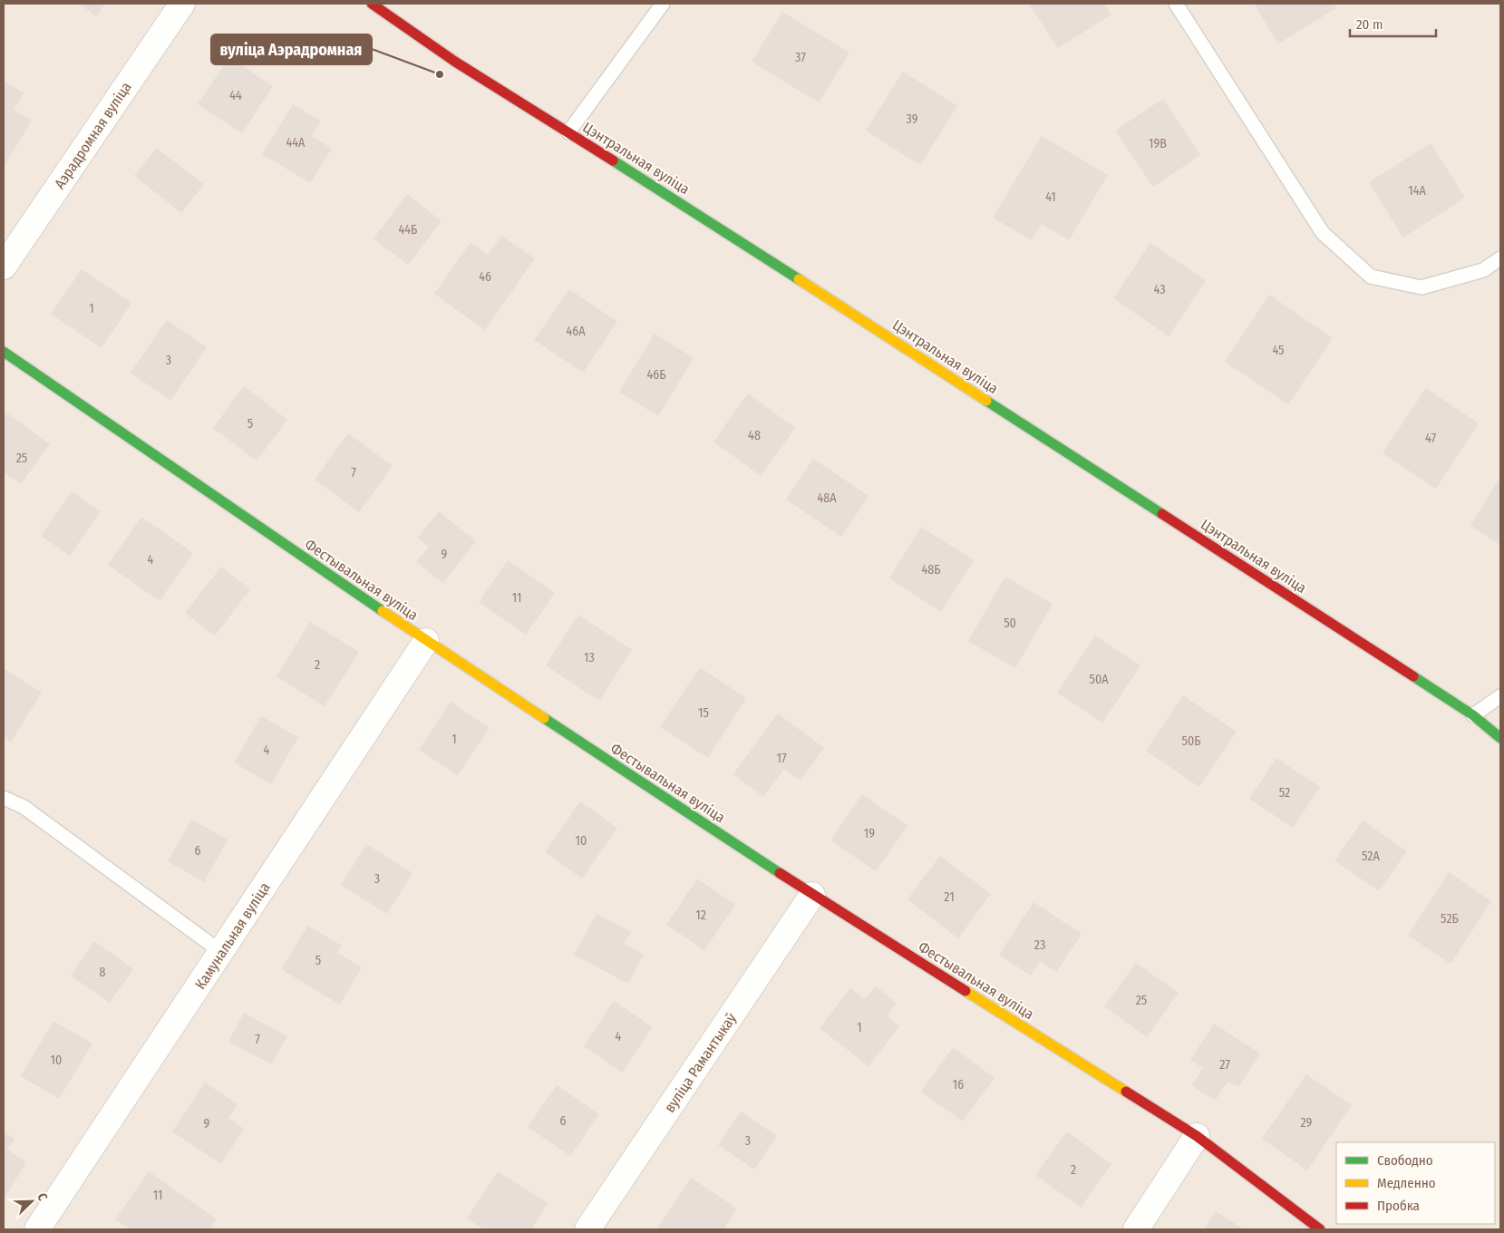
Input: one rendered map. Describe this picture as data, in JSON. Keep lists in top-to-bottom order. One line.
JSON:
{"streets":{"street":["Аэрадромная вуліца","Цэнтральная вуліца","Фестывальная вуліца","Камунальная вуліца","вуліца Рамантыкаў"]},"crossings":[["Фестывальная вуліца","Камунальная вуліца"],["Фестывальная вуліца","вуліца Рамантыкаў"]],"places":["вуліца Аэрадромная"],"house_numbers":["37","44","39","44А","19В","14А","41","44Б","46","43","1","46А","45","3","46Б","5","48","47","25","7","48А","9","4","48Б","11","50","13","2","50А","15","1","50Б","4","17","52","19","10","6","52А","3","21","12","52Б","23","5","8","25","1","4","7","10","27","16","6","29","9","3","2","11"],"legend":["Свободно","Медленно","Пробка"],"scale_bar":"20 m","north":"top right"}
